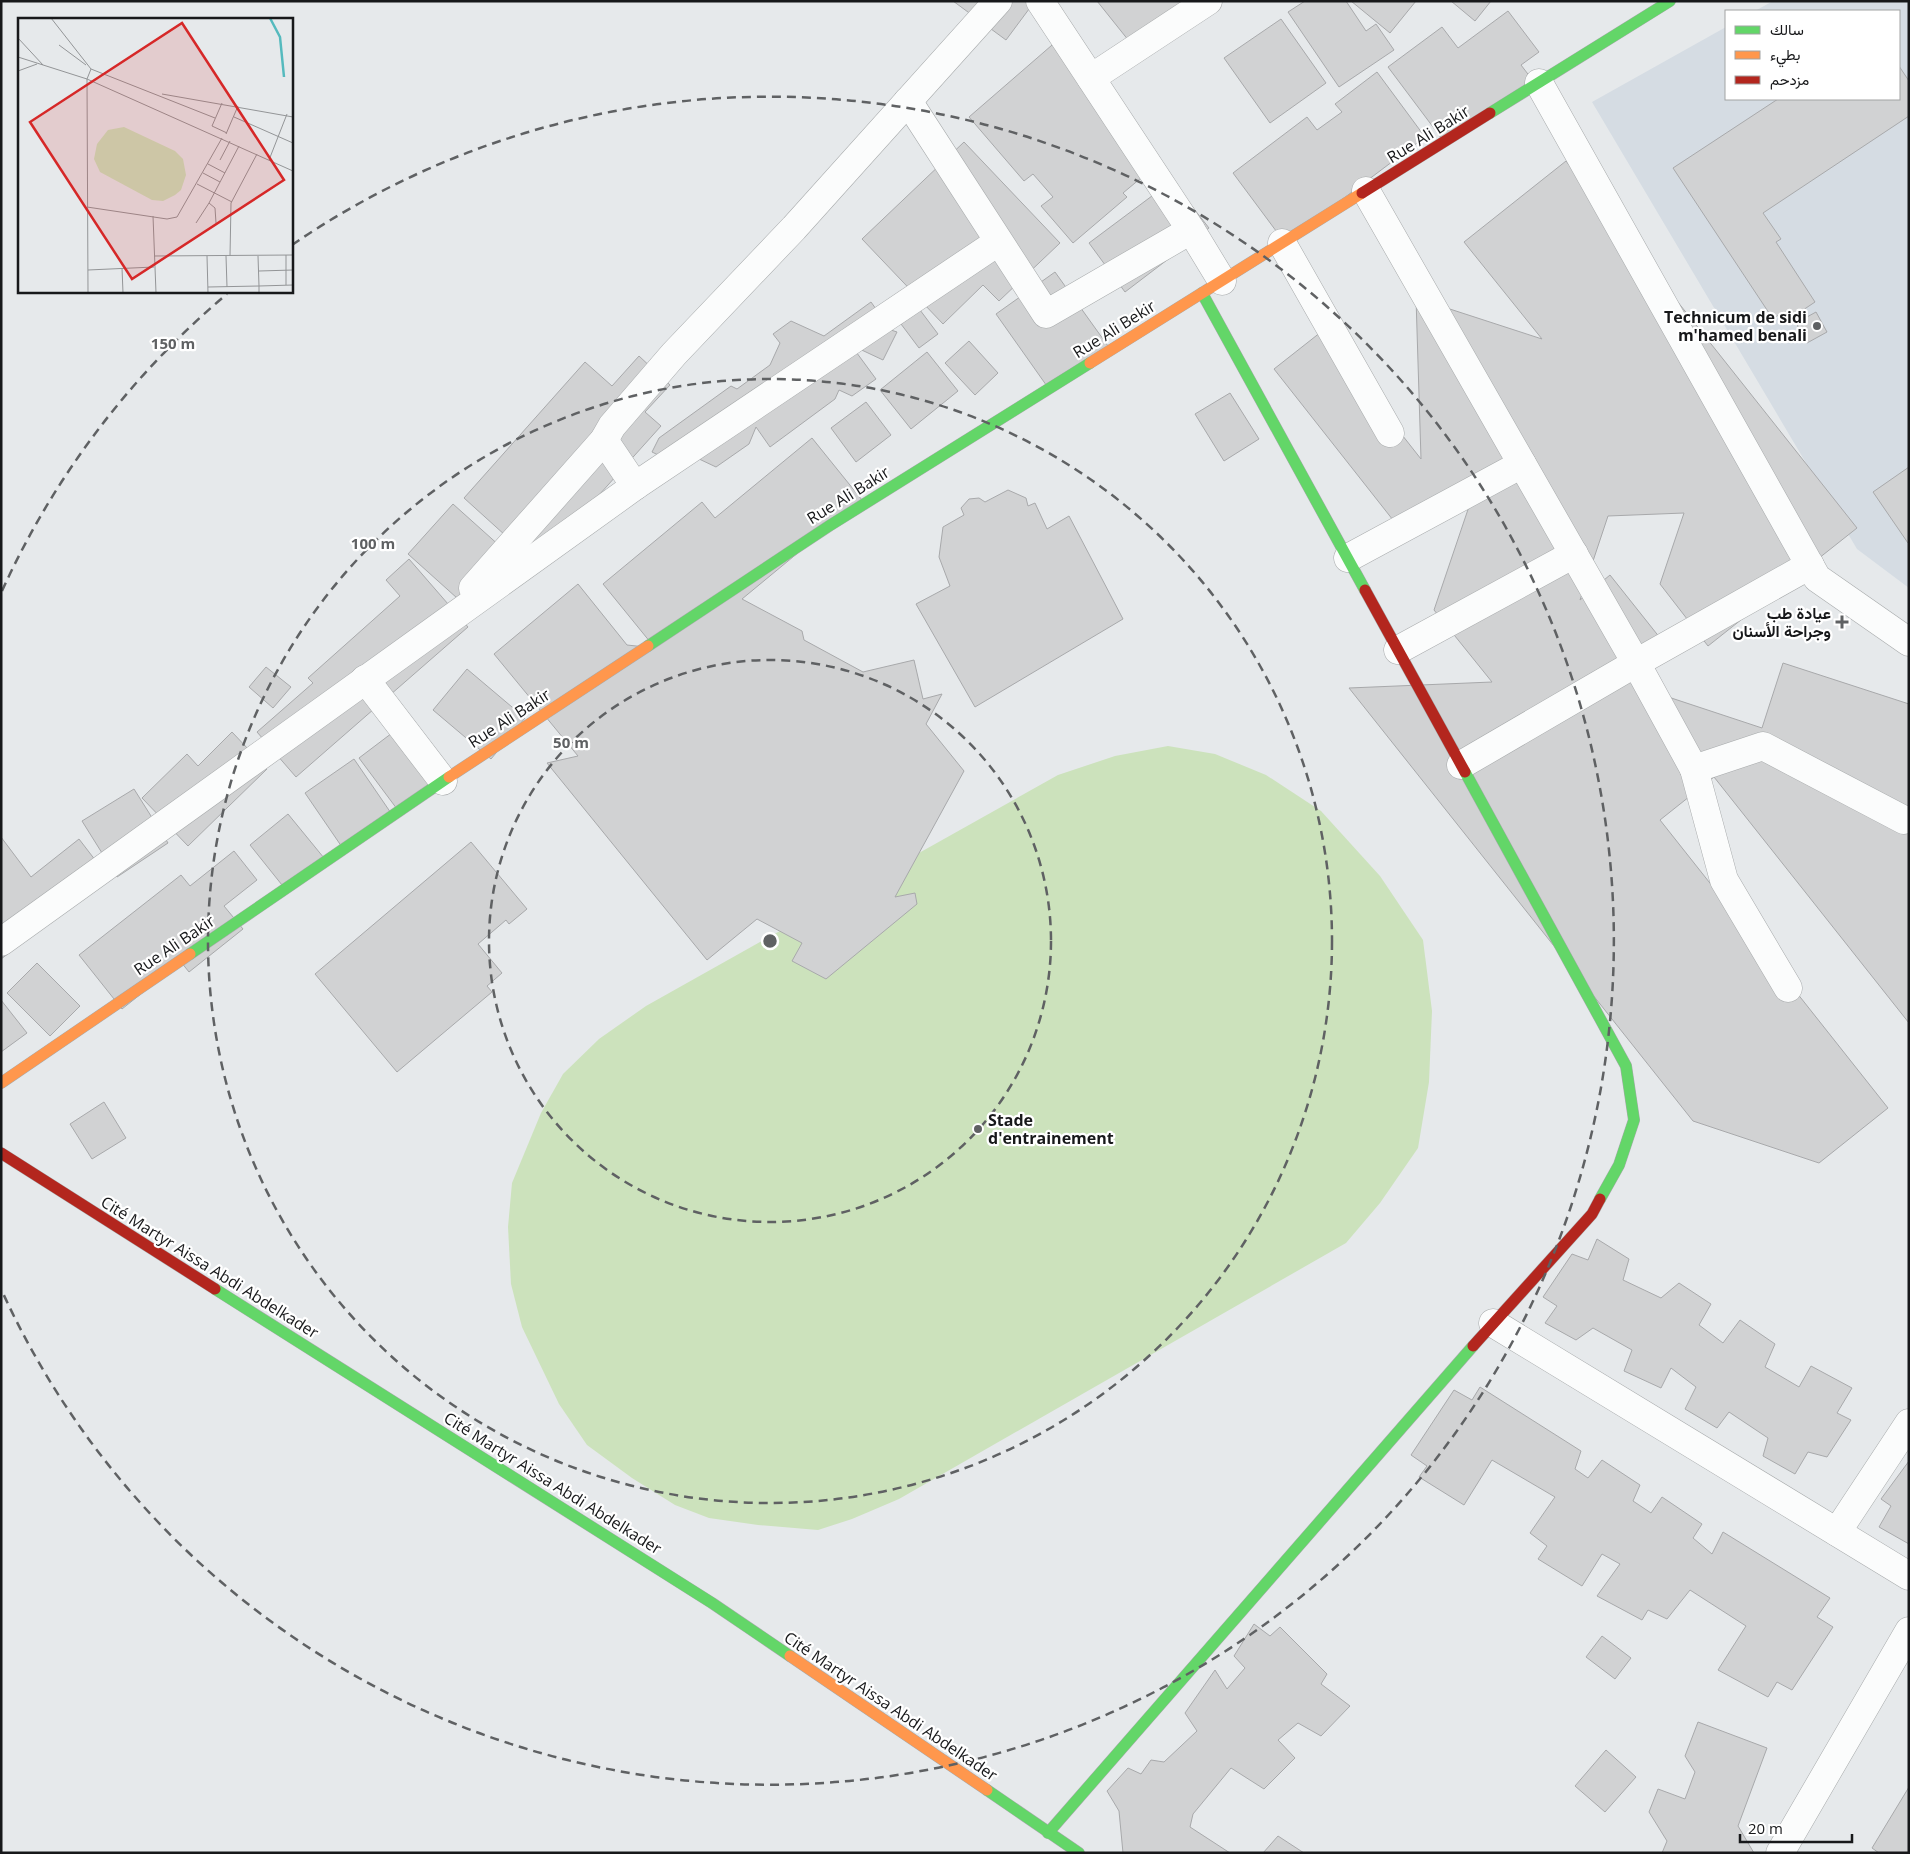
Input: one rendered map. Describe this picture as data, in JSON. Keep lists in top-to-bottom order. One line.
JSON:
{"streets":{"street":["Rue Ali Bakir","Rue Ali Bekir","Cité Martyr Aissa Abdi Abdelkader"]},"crossings":[["Rue Ali Bakir","Rue Ali Bekir"]],"places":{"other":["Technicum de sidi m'hamed benali","Stade d'entrainement"],"health":["عيادة طب وجراحة الأسنان"]},"legend":["سالك","بطيء","مزدحم"],"scale_bar":"20 m","rings":["150 m","100 m","50 m"]}
